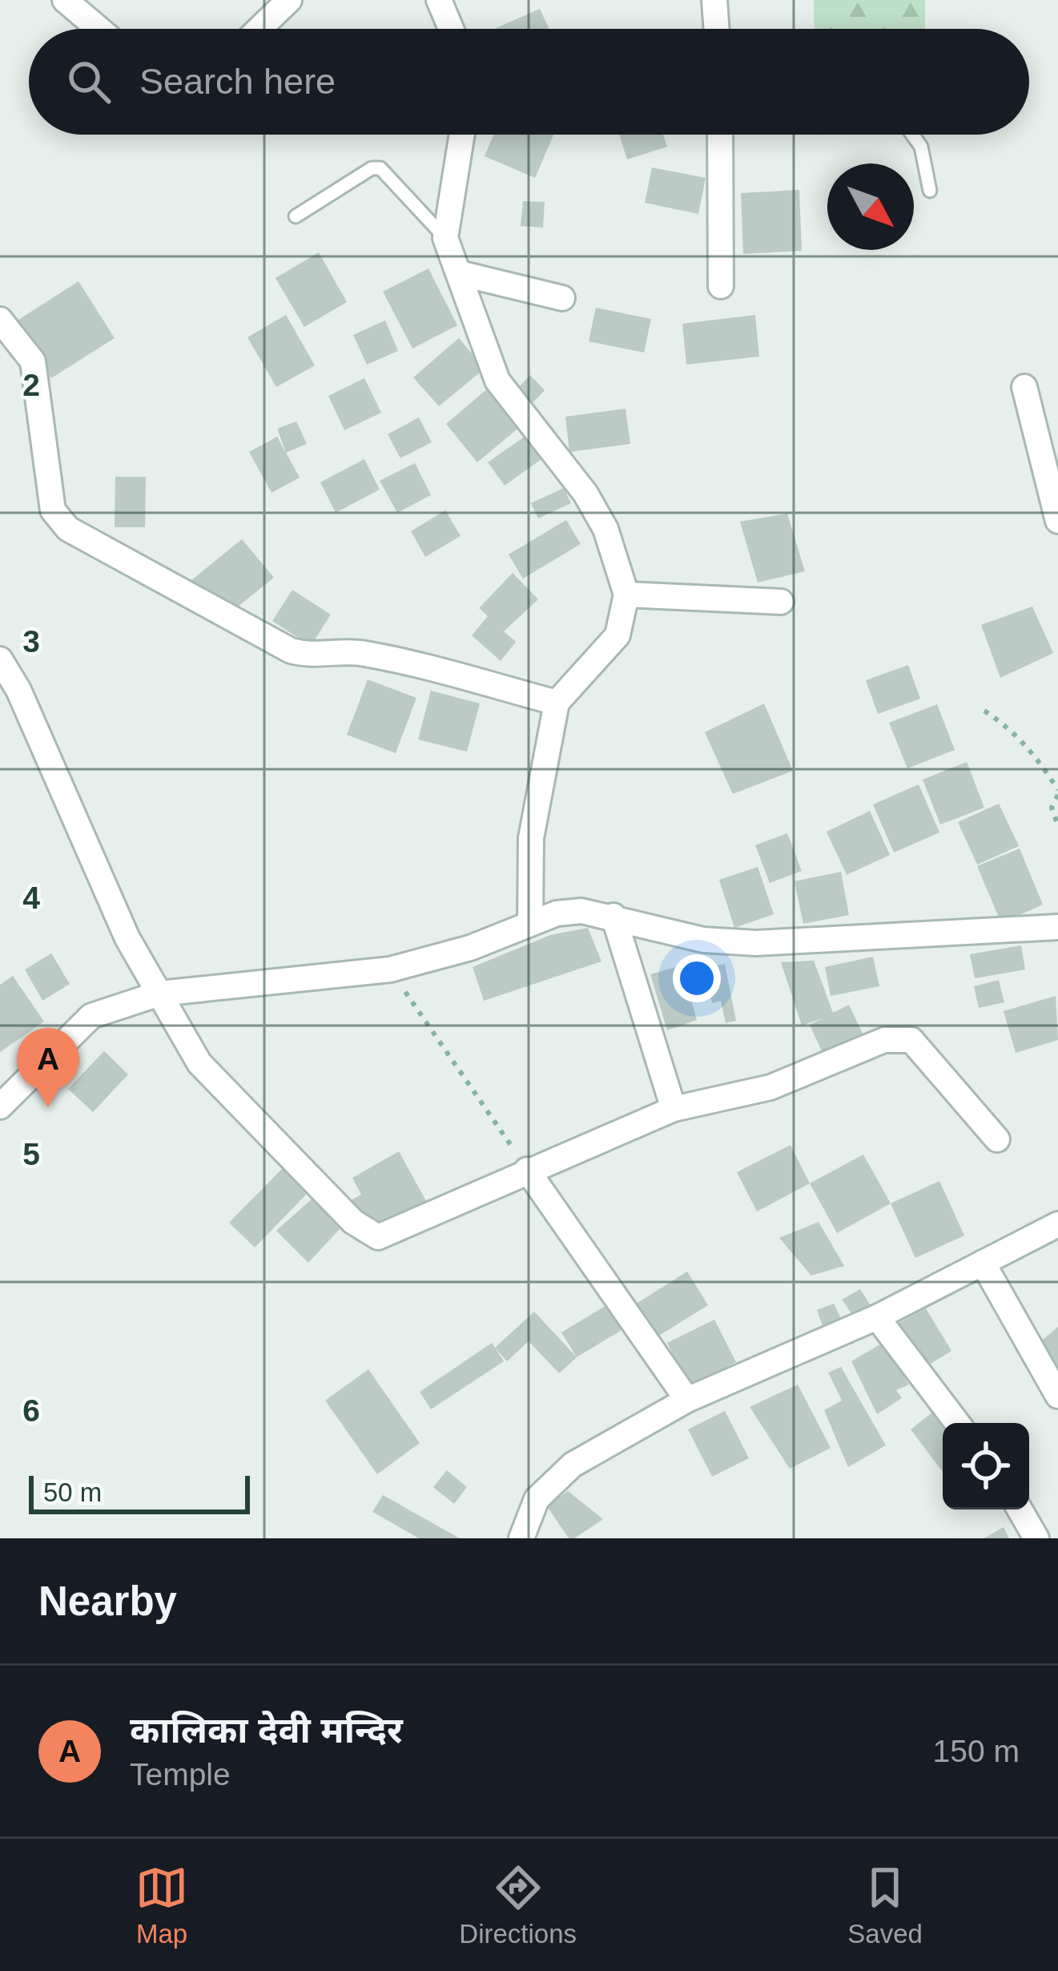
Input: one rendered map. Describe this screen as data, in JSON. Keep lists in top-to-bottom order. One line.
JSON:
{"scale_bar":"50 m","north":"bottom right","page":{"search":"Search here","pins":"A","scale":"50 m","heading":"Nearby","list":[{"mark":"A","name":"कालिका देवी मन्दिर","note":"Temple","value":"150 m"}],"nav":["Map","Directions","Saved"]},"grid":{"rows":["2","3","4","5","6"]}}
